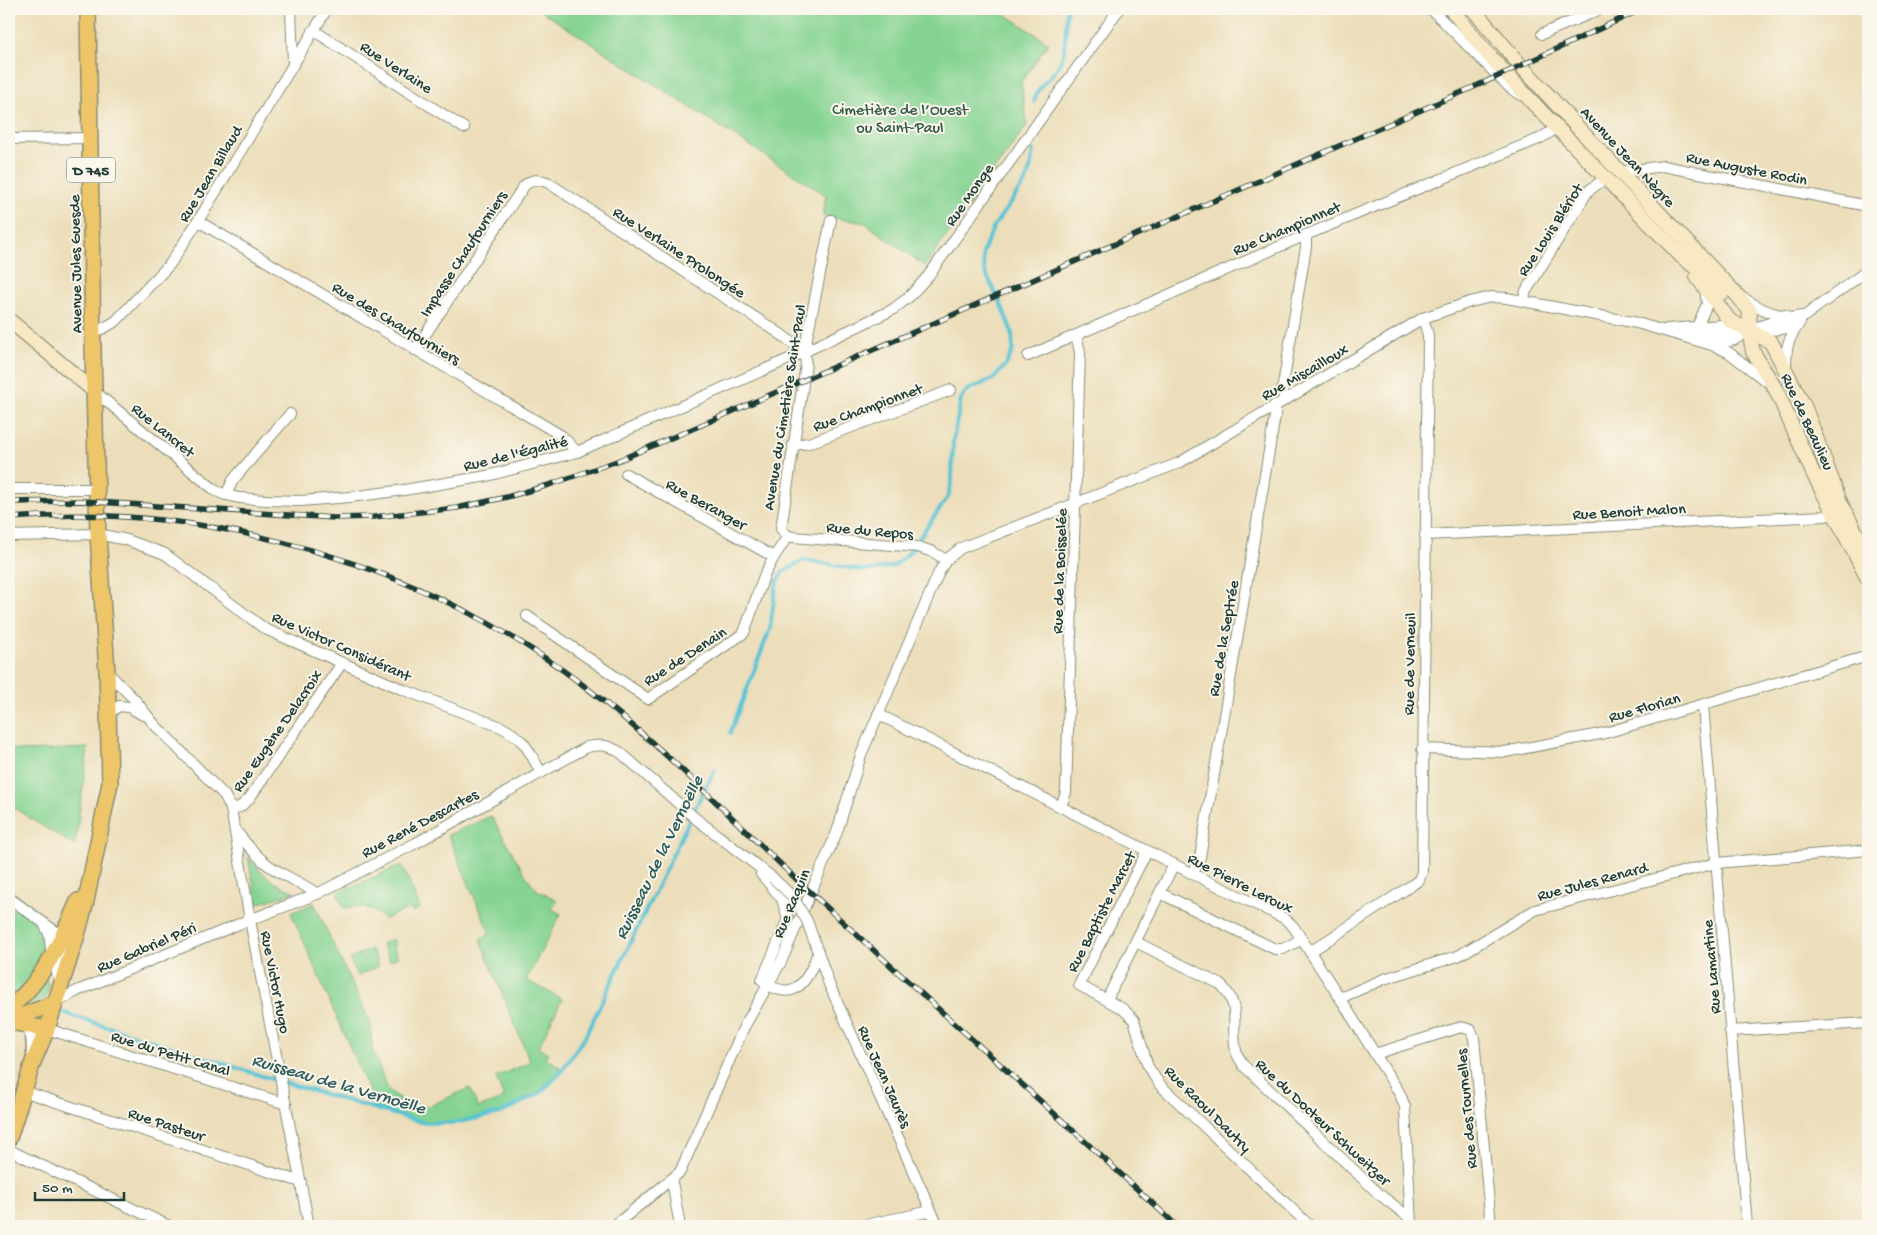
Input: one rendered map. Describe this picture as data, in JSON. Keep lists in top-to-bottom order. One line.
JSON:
{"streets":{"main road":["Avenue Jean Nègre","D 745","Avenue Jules Guesde","Rue de Beaulieu"],"street":["Rue Verlaine","Rue Auguste Rodin","Rue Jean Billaud","Rue Monge","Rue Championnet","Rue Louis Blériot","Rue Verlaine Prolongée","Impasse Chaufourniers","Rue des Chaufourniers","Rue Miscailloux","Avenue du Cimetière Saint-Paul","Rue Lancret","Rue de l'Égalité","Rue Beranger","Rue Benoit Malon","Rue du Repos","Rue de la Boisselée","Rue de la Septrée","Rue Victor Considérant","Rue de Denain","Rue de Verneuil","Rue Florian","Rue Eugène Delacroix","Rue René Descartes","Rue Jules Renard","Rue Pierre Leroux","Rue Raquin","Rue Baptiste Marcet","Rue Gabriel Péri","Rue Lamartine","Rue Victor Hugo","Rue du Petit Canal","Rue Jean Jaurès","Rue Raoul Dautry","Rue des Tournelles","Rue du Docteur Schweitzer","Rue Pasteur"]},"crossings":[["Rue Verlaine","Rue Jean Billaud"],["Avenue Jean Nègre","Rue Auguste Rodin"],["Avenue Jean Nègre","Rue Championnet"],["Avenue Jean Nègre","Rue Louis Blériot"],["Avenue Jean Nègre","Rue de Beaulieu"],["Rue Jean Billaud","Avenue Jules Guesde"],["Rue Jean Billaud","Rue des Chaufourniers"],["Rue Monge","Rue Verlaine Prolongée"],["Rue Monge","Avenue du Cimetière Saint-Paul"],["Rue Monge","Rue de l'Égalité"],["Rue Championnet","Avenue du Cimetière Saint-Paul"],["Rue Championnet","Rue de la Boisselée"],["Rue Louis Blériot","Rue Miscailloux"],["Rue Verlaine Prolongée","Impasse Chaufourniers"],["Rue Verlaine Prolongée","Avenue du Cimetière Saint-Paul"],["Rue Verlaine Prolongée","Rue de l'Égalité"],["Impasse Chaufourniers","Rue des Chaufourniers"],["Avenue Jules Guesde","Rue Lancret"],["Avenue Jules Guesde","Rue Victor Considérant"],["Rue des Chaufourniers","Rue de l'Égalité"],["Rue Miscailloux","Rue du Repos"],["Rue Miscailloux","Rue de la Boisselée"],["Rue Miscailloux","Rue de la Septrée"],["Rue Miscailloux","Rue de Verneuil"],["Rue Miscailloux","Rue Raquin"],["Avenue du Cimetière Saint-Paul","Rue de l'Égalité"],["Avenue du Cimetière Saint-Paul","Rue du Repos"],["Avenue du Cimetière Saint-Paul","Rue de Denain"],["Rue de Beaulieu","Rue Benoit Malon"],["Rue Lancret","Rue de l'Égalité"],["Rue Beranger","Rue de Denain"],["Rue Benoit Malon","Rue de Verneuil"],["Rue du Repos","Rue de Denain"],["Rue du Repos","Rue Raquin"],["Rue de la Boisselée","Rue Pierre Leroux"],["Rue de la Septrée","Rue Pierre Leroux"],["Rue Victor Considérant","Rue Eugène Delacroix"],["Rue Victor Considérant","Rue René Descartes"],["Rue de Verneuil","Rue Florian"],["Rue de Verneuil","Rue Pierre Leroux"],["Rue Florian","Rue Lamartine"],["Rue Eugène Delacroix","Rue Victor Hugo"],["Rue René Descartes","Rue Gabriel Péri"],["Rue René Descartes","Rue Victor Hugo"],["Rue René Descartes","Rue Jean Jaurès"],["Rue Jules Renard","Rue Pierre Leroux"],["Rue Jules Renard","Rue Lamartine"],["Rue Pierre Leroux","Rue Raquin"],["Rue Pierre Leroux","Rue Baptiste Marcet"],["Rue Pierre Leroux","Rue des Tournelles"],["Rue Pierre Leroux","Rue du Docteur Schweitzer"],["Rue Raquin","Rue Jean Jaurès"],["Rue Baptiste Marcet","Rue Raoul Dautry"],["Rue Gabriel Péri","Rue Victor Hugo"],["Rue Victor Hugo","Rue du Petit Canal"],["Rue Victor Hugo","Rue Pasteur"]],"water":["Ruisseau de la Vernoëlle"],"parks":["Cimetière de l’Ouest ou Saint-Paul"],"scale_bar":"50 m"}
